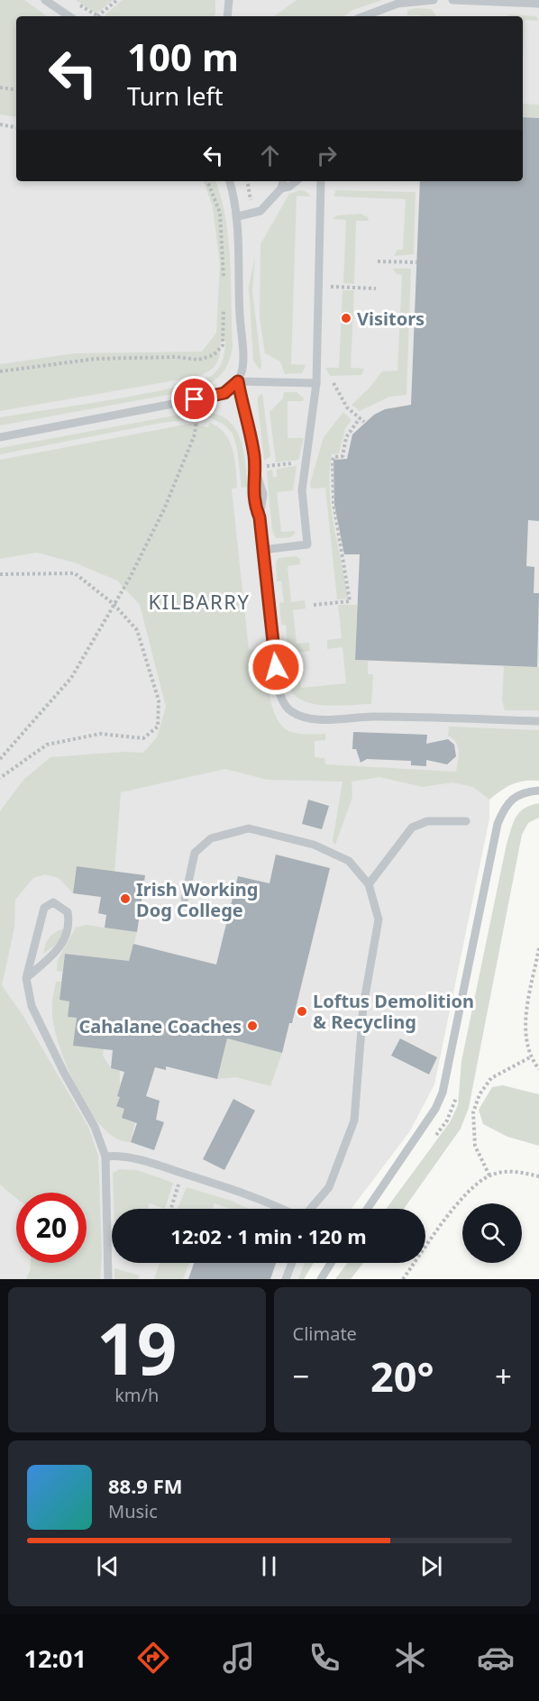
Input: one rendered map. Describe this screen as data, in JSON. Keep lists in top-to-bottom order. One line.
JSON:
{"districts":["KILBARRY"],"places":["Visitors","Irish Working Dog College","Loftus Demolition & Recycling","Cahalane Coaches"],"page":{"turn":["100 m","Turn left"],"limit":"20","trip":"12:02 · 1 min · 120 m","tile":[["19","km/h"],"Climate"],"heat":["−","20°","+"],"song":["88.9 FM","Music"],"tabs":"12:01"}}
